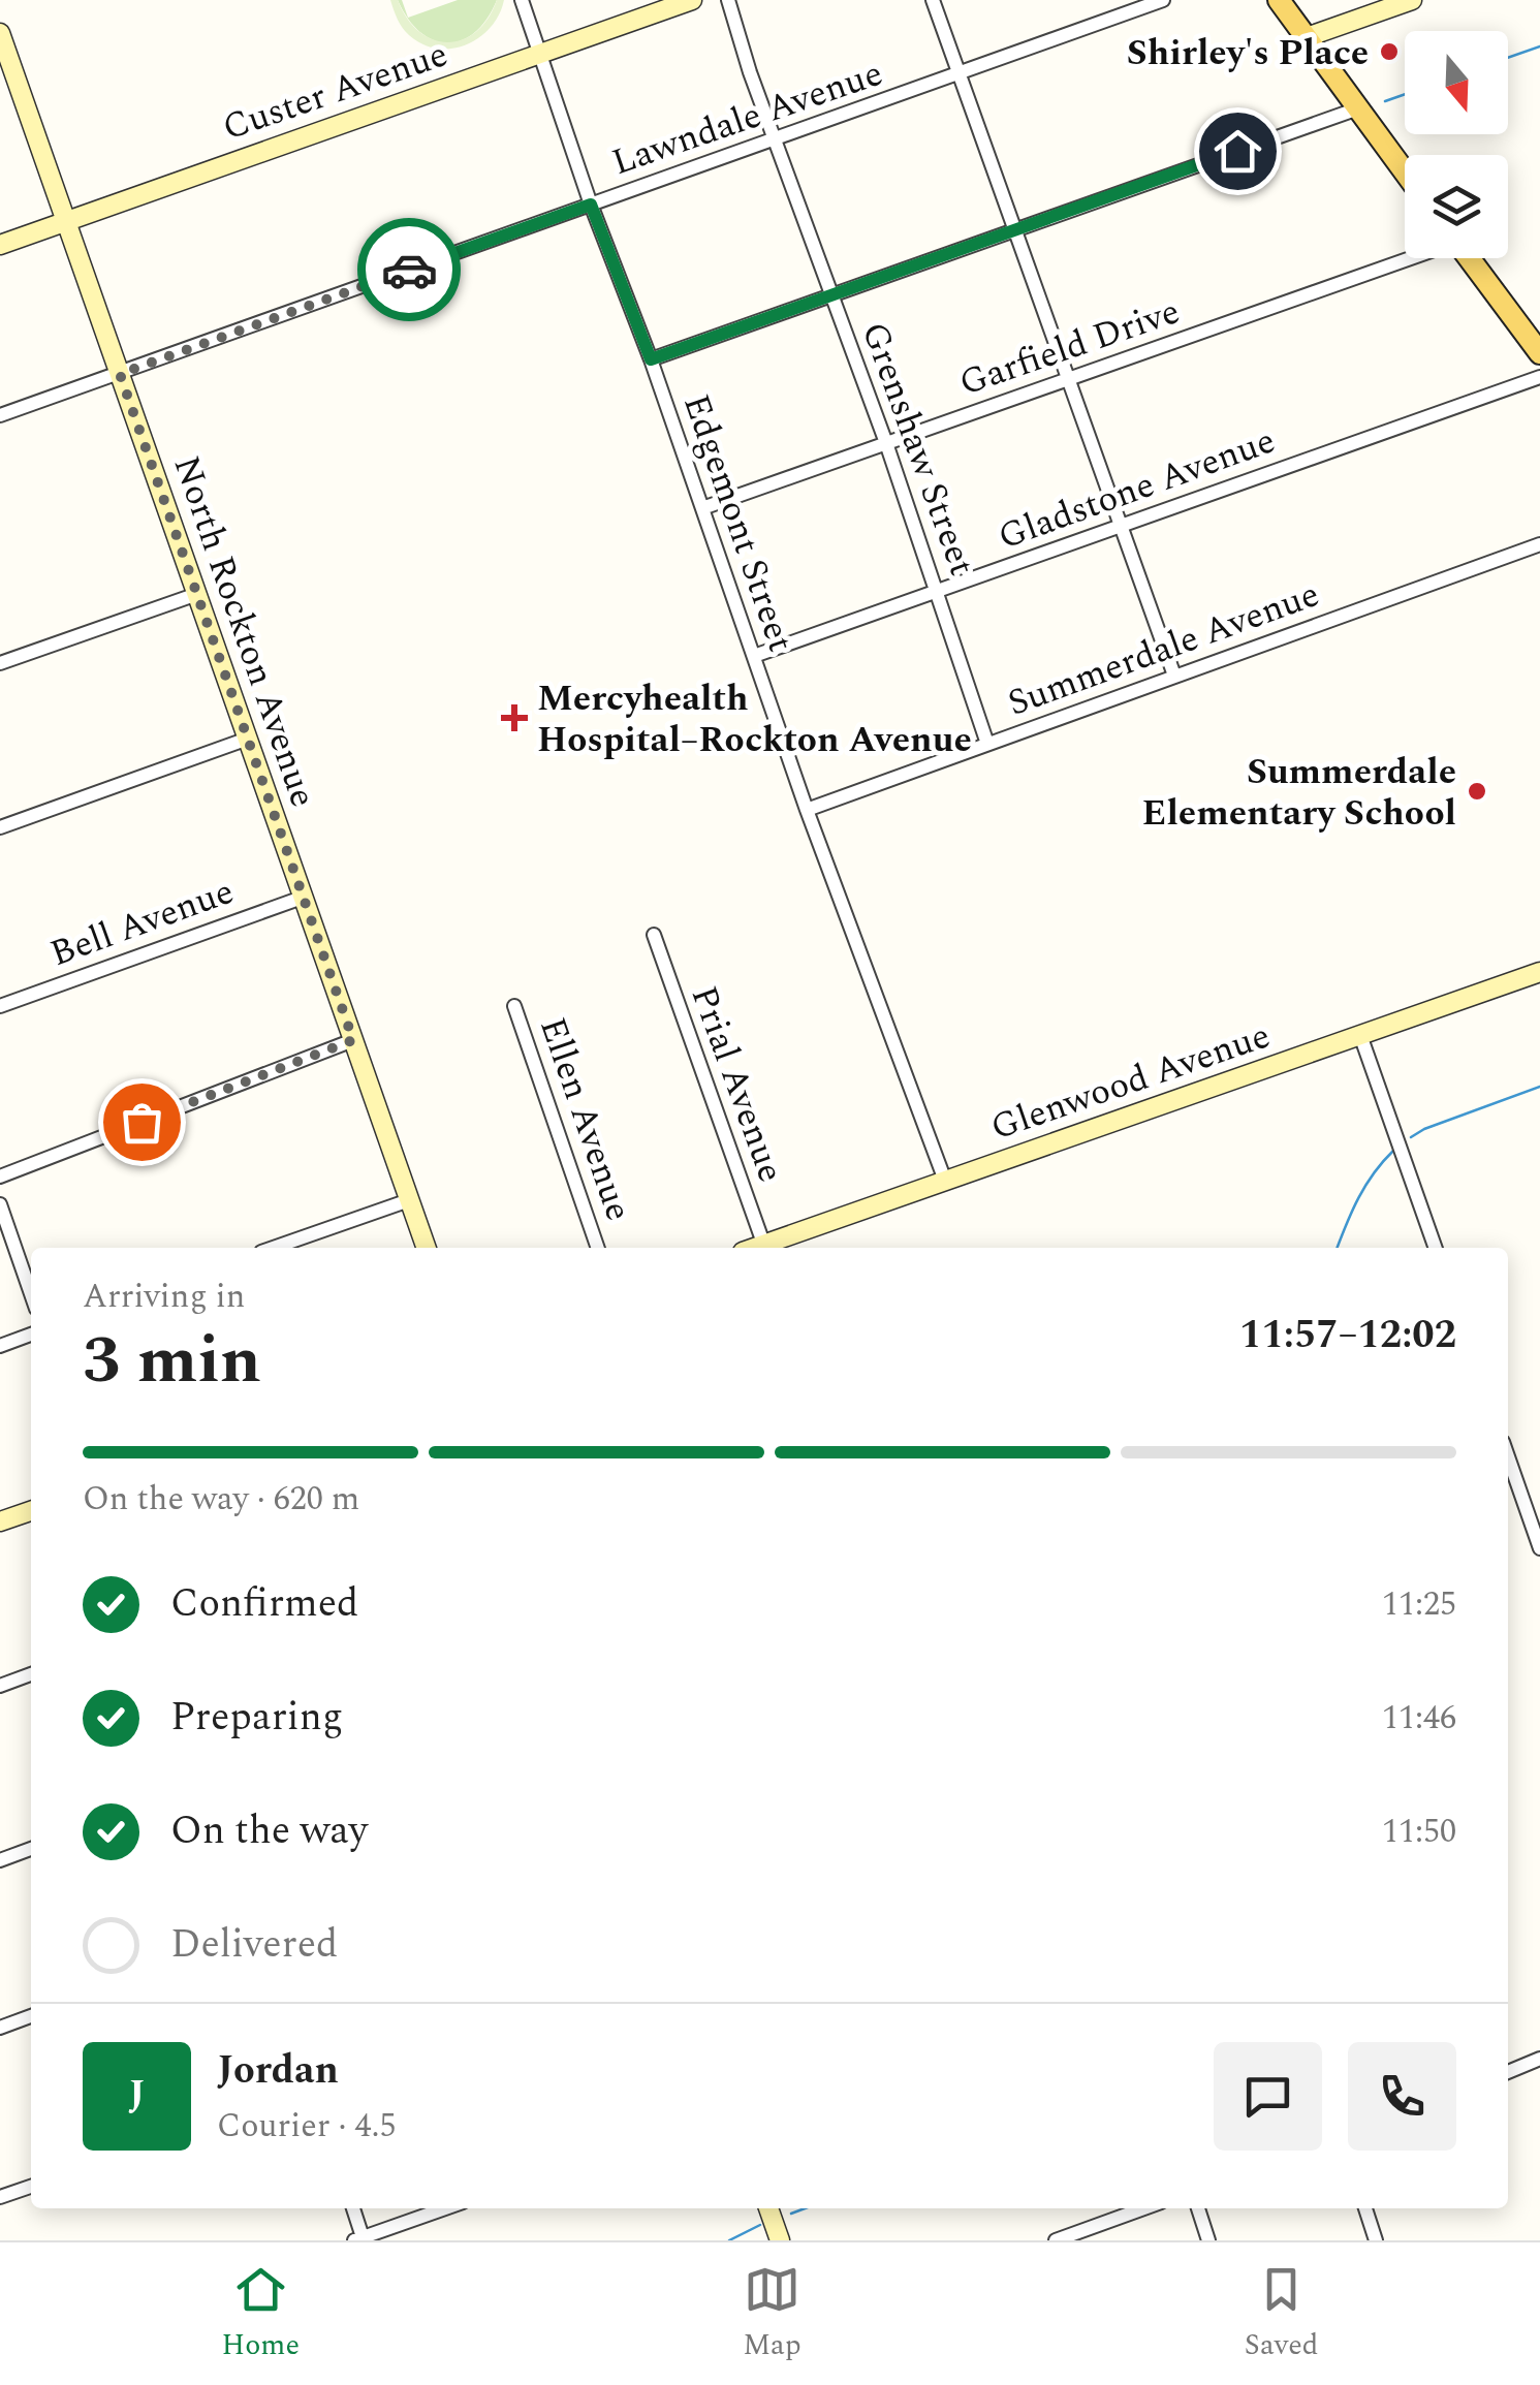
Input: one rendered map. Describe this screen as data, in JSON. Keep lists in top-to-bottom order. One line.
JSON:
{"streets":{"street":["Custer Avenue","Lawndale Avenue","Garfield Drive","Grenshaw Street","Gladstone Avenue","Edgemont Street","North Rockton Avenue","Summerdale Avenue","Bell Avenue","Glenwood Avenue","Prial Avenue","Ellen Avenue"]},"crossings":[["Custer Avenue","Edgemont Street"],["Custer Avenue","North Rockton Avenue"],["Lawndale Avenue","Grenshaw Street"],["Lawndale Avenue","Edgemont Street"],["Lawndale Avenue","North Rockton Avenue"],["Garfield Drive","Grenshaw Street"],["Garfield Drive","Edgemont Street"],["Grenshaw Street","Gladstone Avenue"],["Grenshaw Street","Summerdale Avenue"],["Gladstone Avenue","Edgemont Street"],["Edgemont Street","Summerdale Avenue"],["Edgemont Street","Glenwood Avenue"],["North Rockton Avenue","Bell Avenue"]],"places":{"other":["Shirley's Place","Summerdale Elementary School"],"health":["Mercyhealth Hospital–Rockton Avenue"]},"north":"bottom","page":{"heading":["3 min","Arriving in","11:57–12:02"],"panel":["Jordan","Courier · 4.5"],"bar":"On the way · 620 m","list":[["Confirmed","11:25"],["Preparing","11:46"],["On the way","11:50"],"Delivered"],"round":"J","tabs":["Home","Map","Saved"]}}
